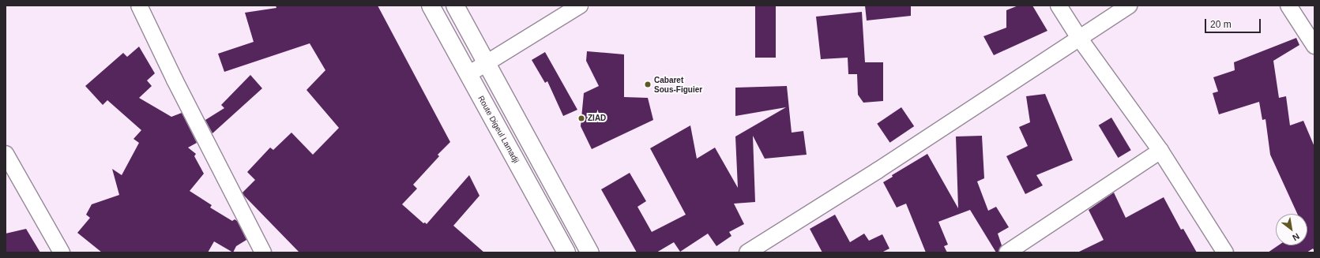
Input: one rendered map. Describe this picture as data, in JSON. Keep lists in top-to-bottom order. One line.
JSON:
{"streets":{"main road":["Route Digeul Lamadji"]},"places":["Cabaret Sous-Figuier","ZIAD"],"scale_bar":"20 m","north":"bottom right"}
